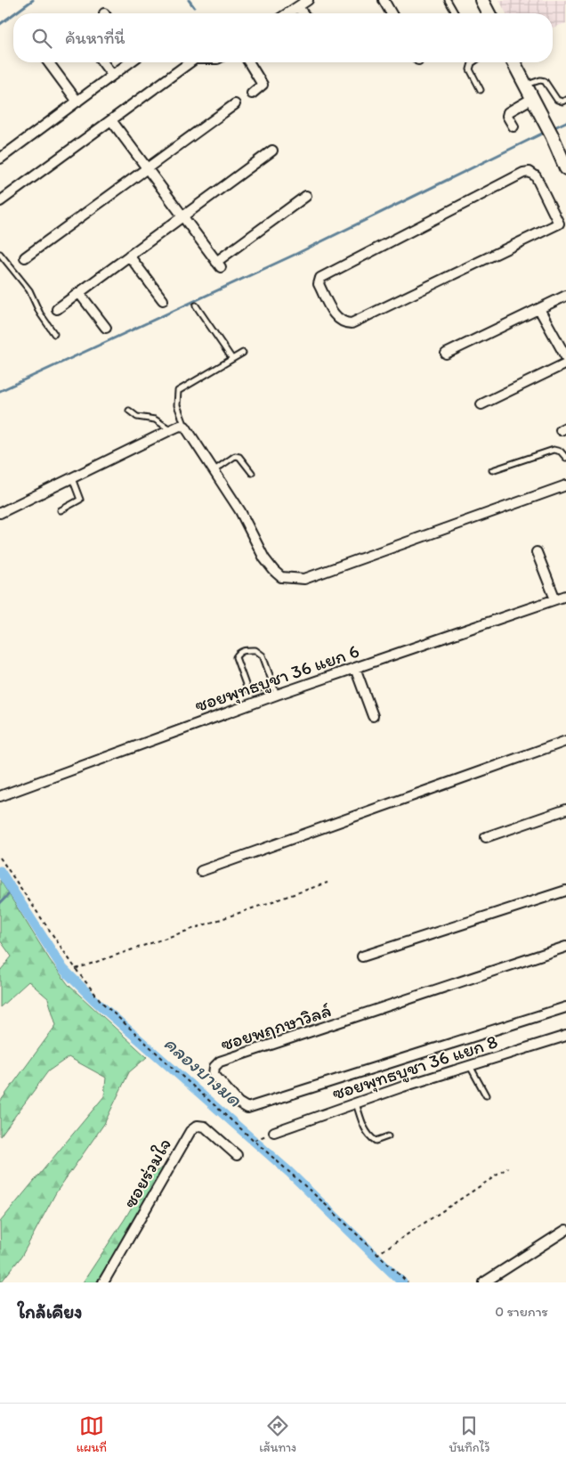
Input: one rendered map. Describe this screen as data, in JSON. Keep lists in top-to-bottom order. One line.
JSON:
{"streets":{"street":["ซอยพุทธบูชา 36 แยก 6","ซอยพฤกษาวิลล์","ซอยพุทธบูชา 36 แยก 8","ซอยร่วมใจ"]},"water":["คลองบางมด"],"page":{"search":"ค้นหาที่นี่","heading":["ใกล้เคียง","0 รายการ"],"nav":["แผนที่","เส้นทาง","บันทึกไว้"]}}
